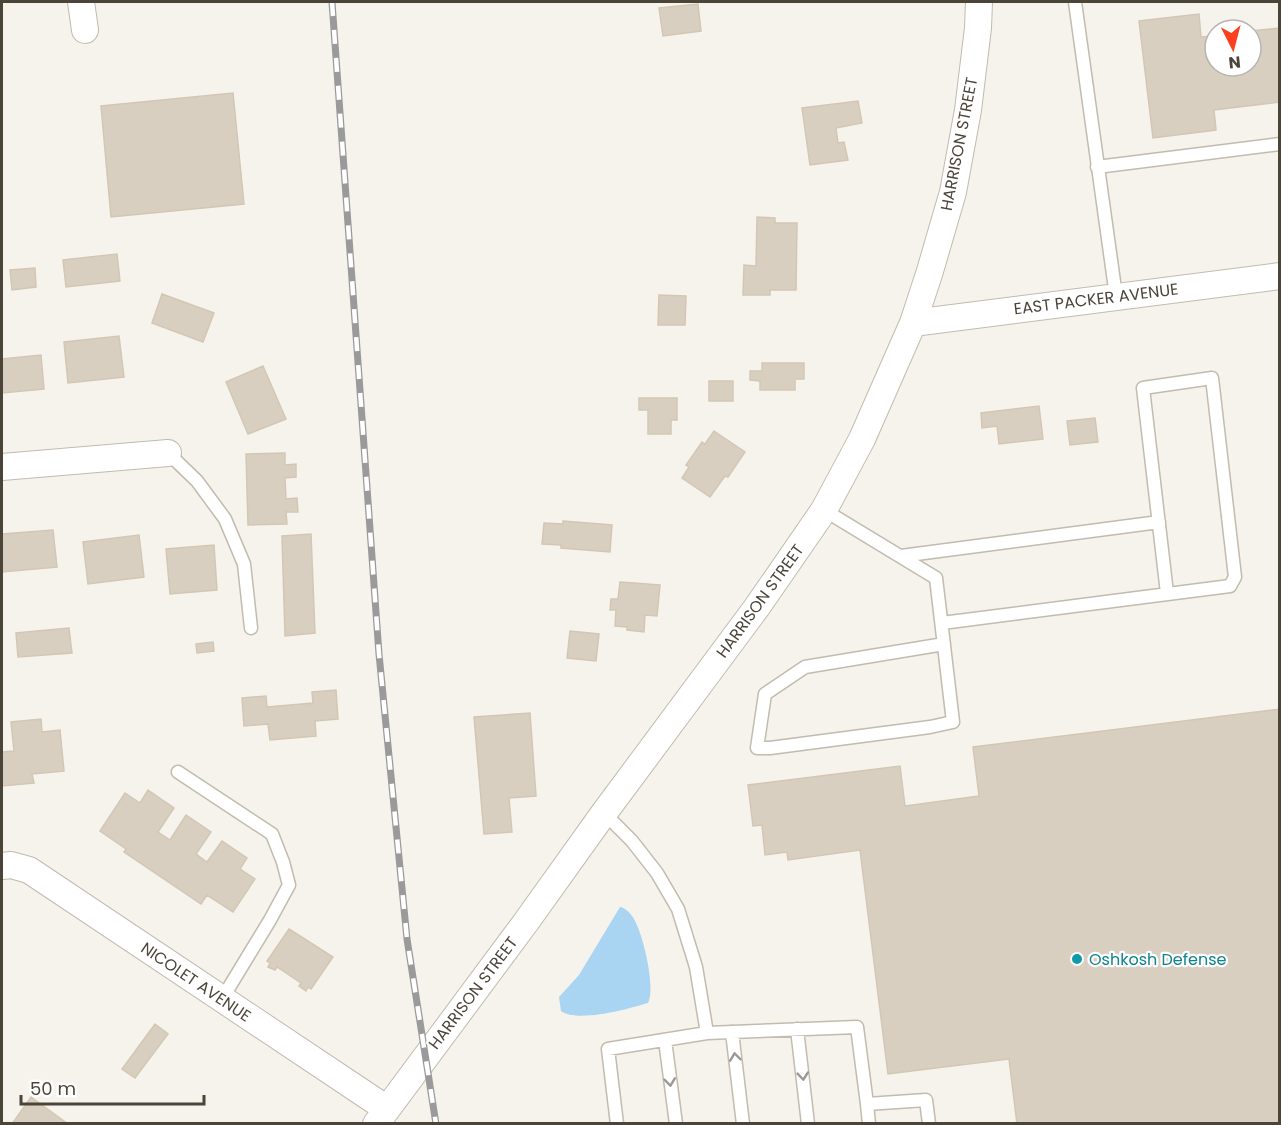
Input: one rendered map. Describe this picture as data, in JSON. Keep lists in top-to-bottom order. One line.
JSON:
{"streets":{"street":["HARRISON STREET","EAST PACKER AVENUE","NICOLET AVENUE"]},"crossings":[["HARRISON STREET","EAST PACKER AVENUE"],["HARRISON STREET","NICOLET AVENUE"]],"places":["Oshkosh Defense"],"scale_bar":"50 m","north":"bottom"}
